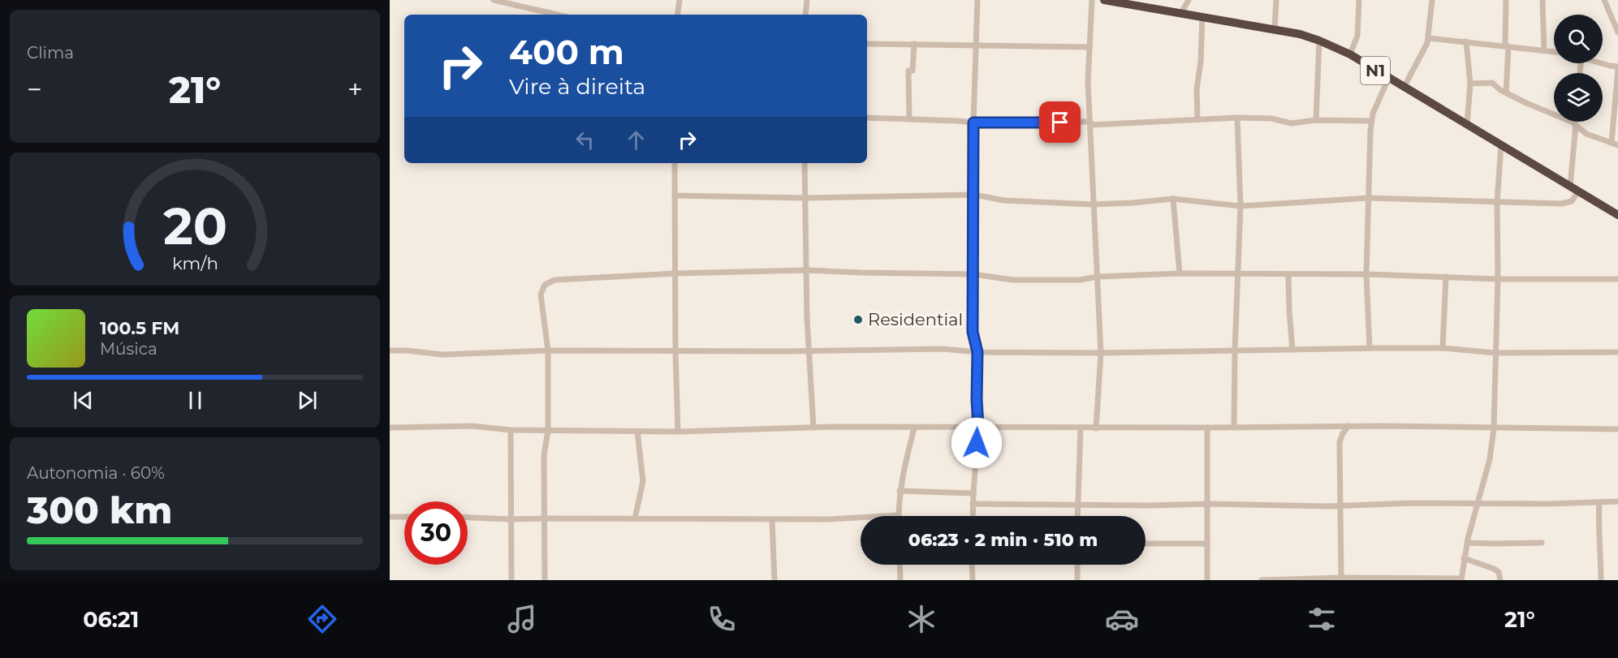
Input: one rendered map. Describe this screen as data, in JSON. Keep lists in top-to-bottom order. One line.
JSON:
{"streets":{"highway":["N1"]},"places":["Residential"],"page":{"tile":["Clima",["Autonomia · 60%","300 km"]],"turn":["400 m","Vire à direita"],"heat":["−","21°","+"],"song":["100.5 FM","Música"],"limit":"30","trip":"06:23 · 2 min · 510 m","tabs":["06:21","21°"],"gauge":["20","km/h"]}}
